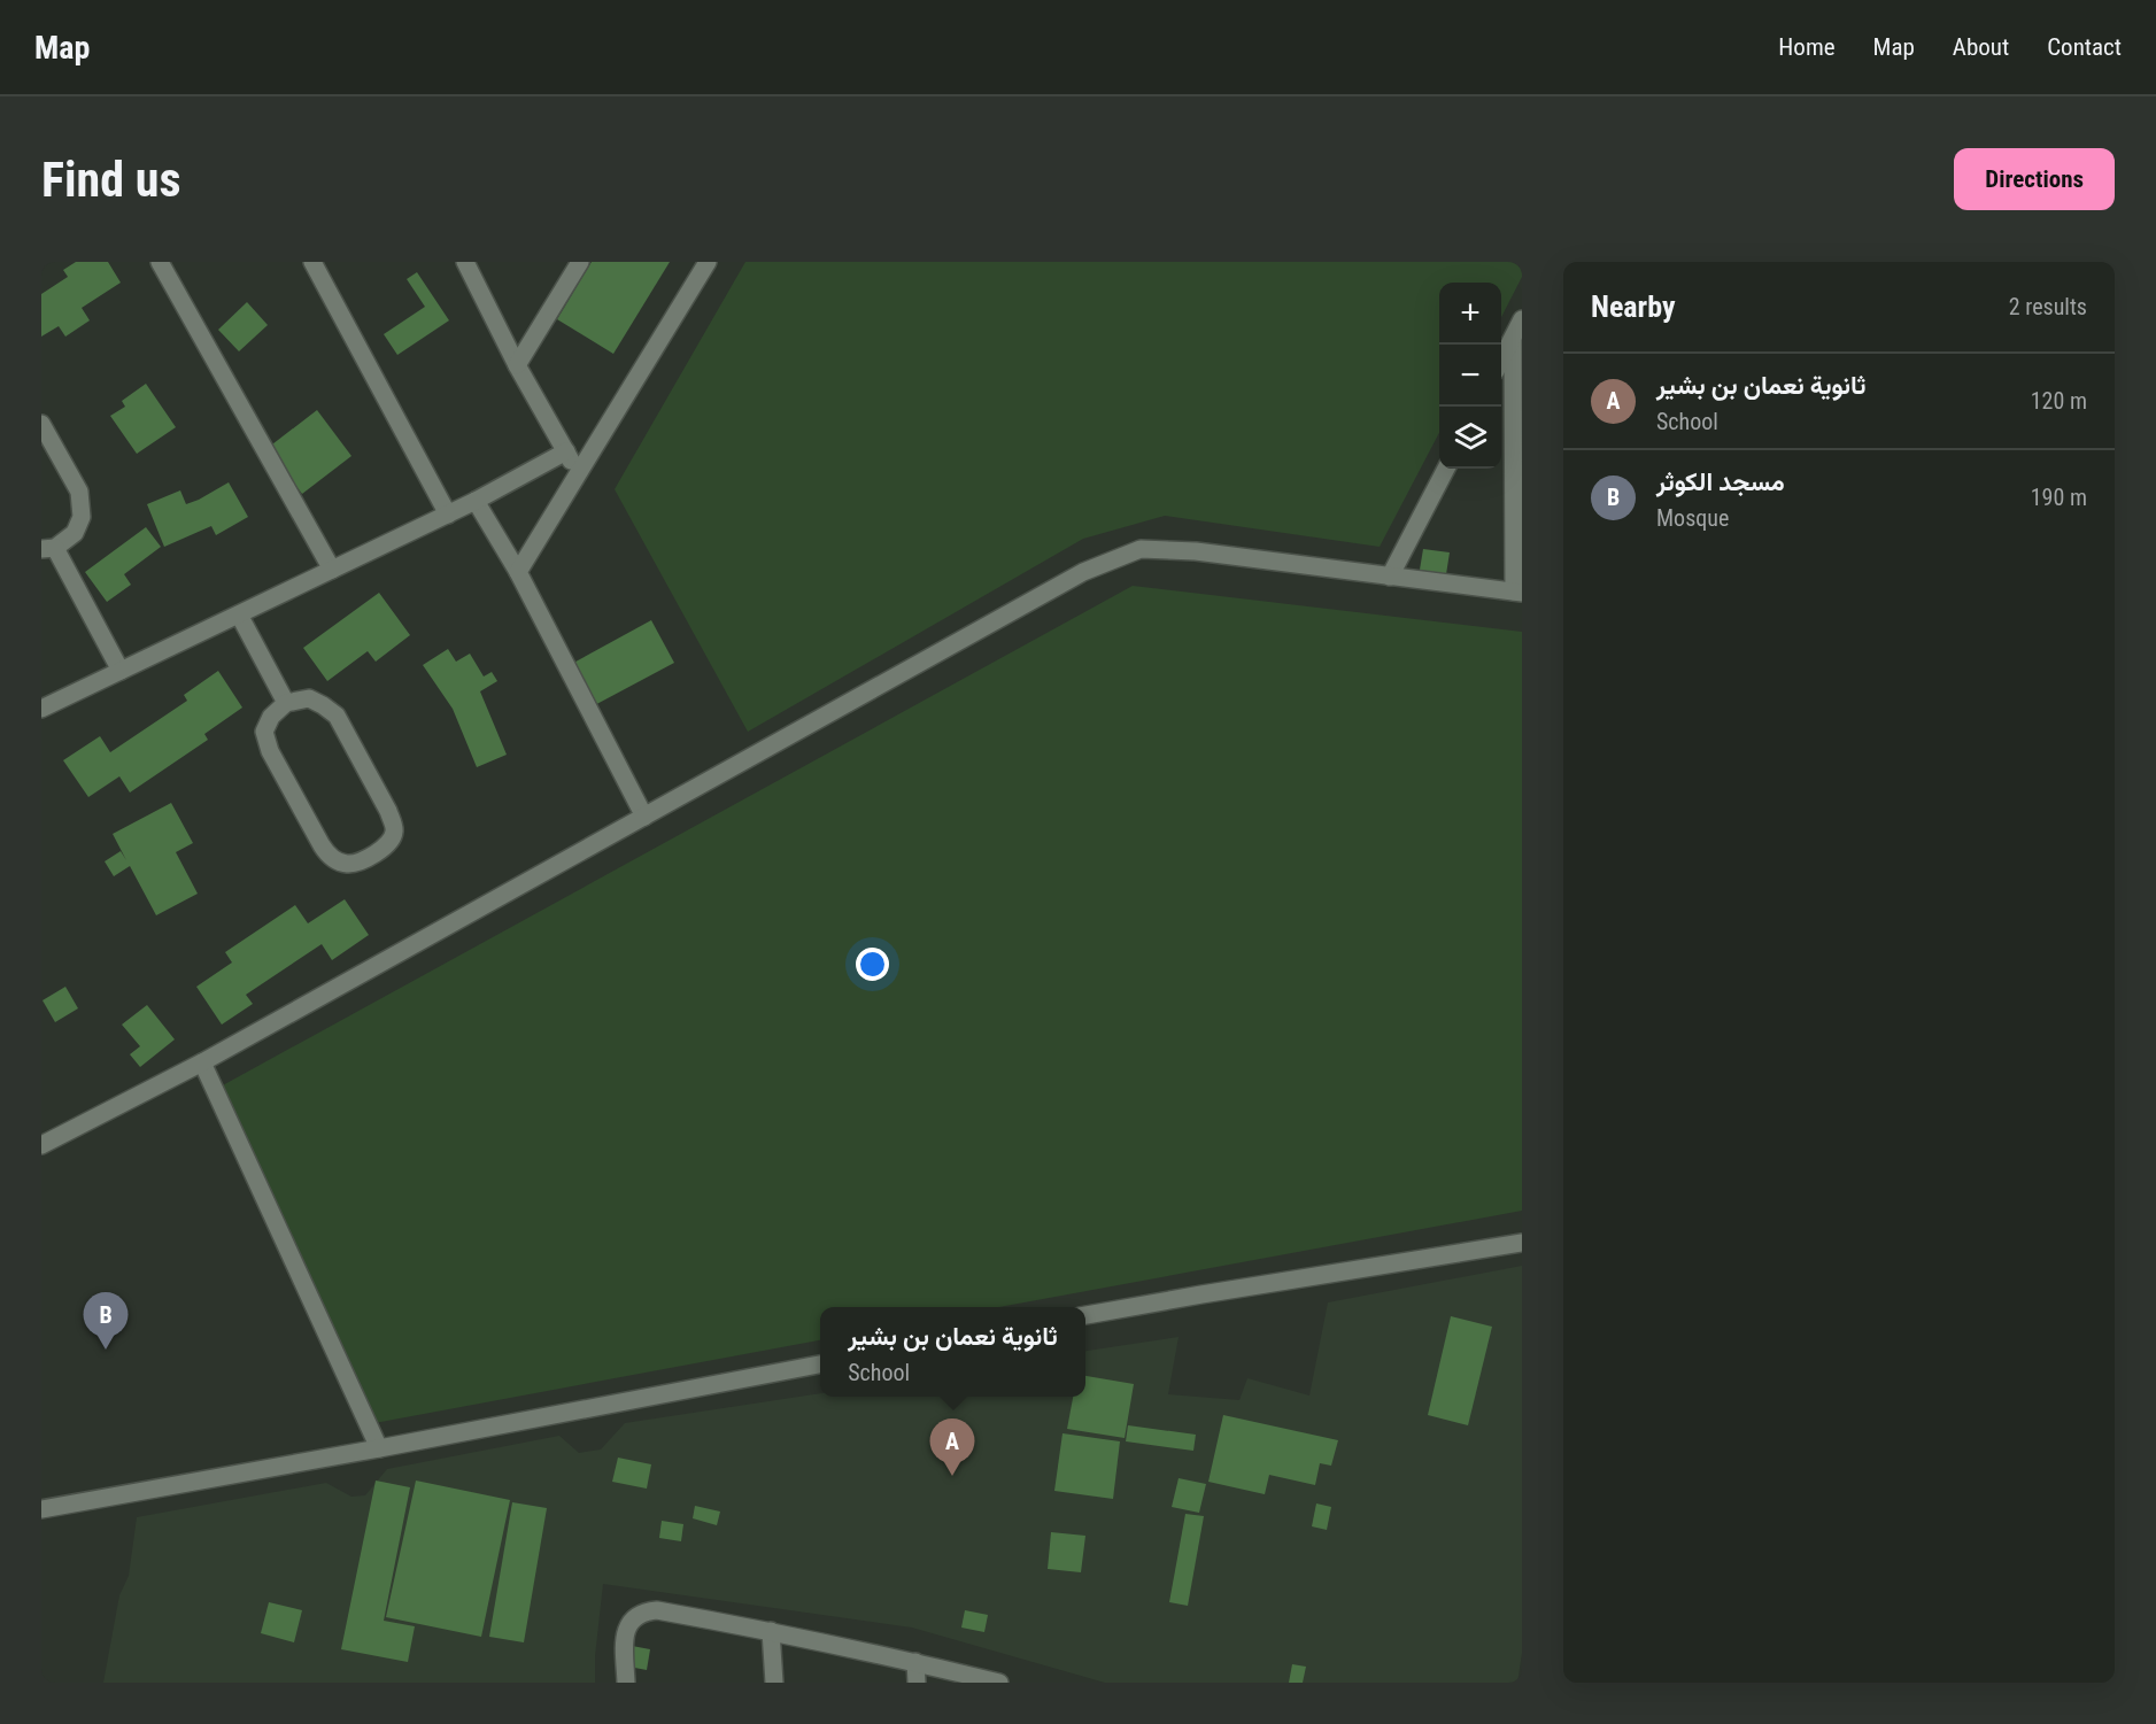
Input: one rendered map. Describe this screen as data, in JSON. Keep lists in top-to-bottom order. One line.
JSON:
{"page":{"header":"Map","nav":["Home","Map","About","Contact"],"buttons":"Directions","title":"Find us","heading":["Nearby","2 results"],"map_buttons":["+","−"],"list":[{"mark":"A","name":"ثانوية نعمان بن بشير","note":"School","value":"120 m"},{"mark":"B","name":"مسجد الكوثر","note":"Mosque","value":"190 m"}],"pins":["B","A"],"popup":["ثانوية نعمان بن بشير","School"]}}
